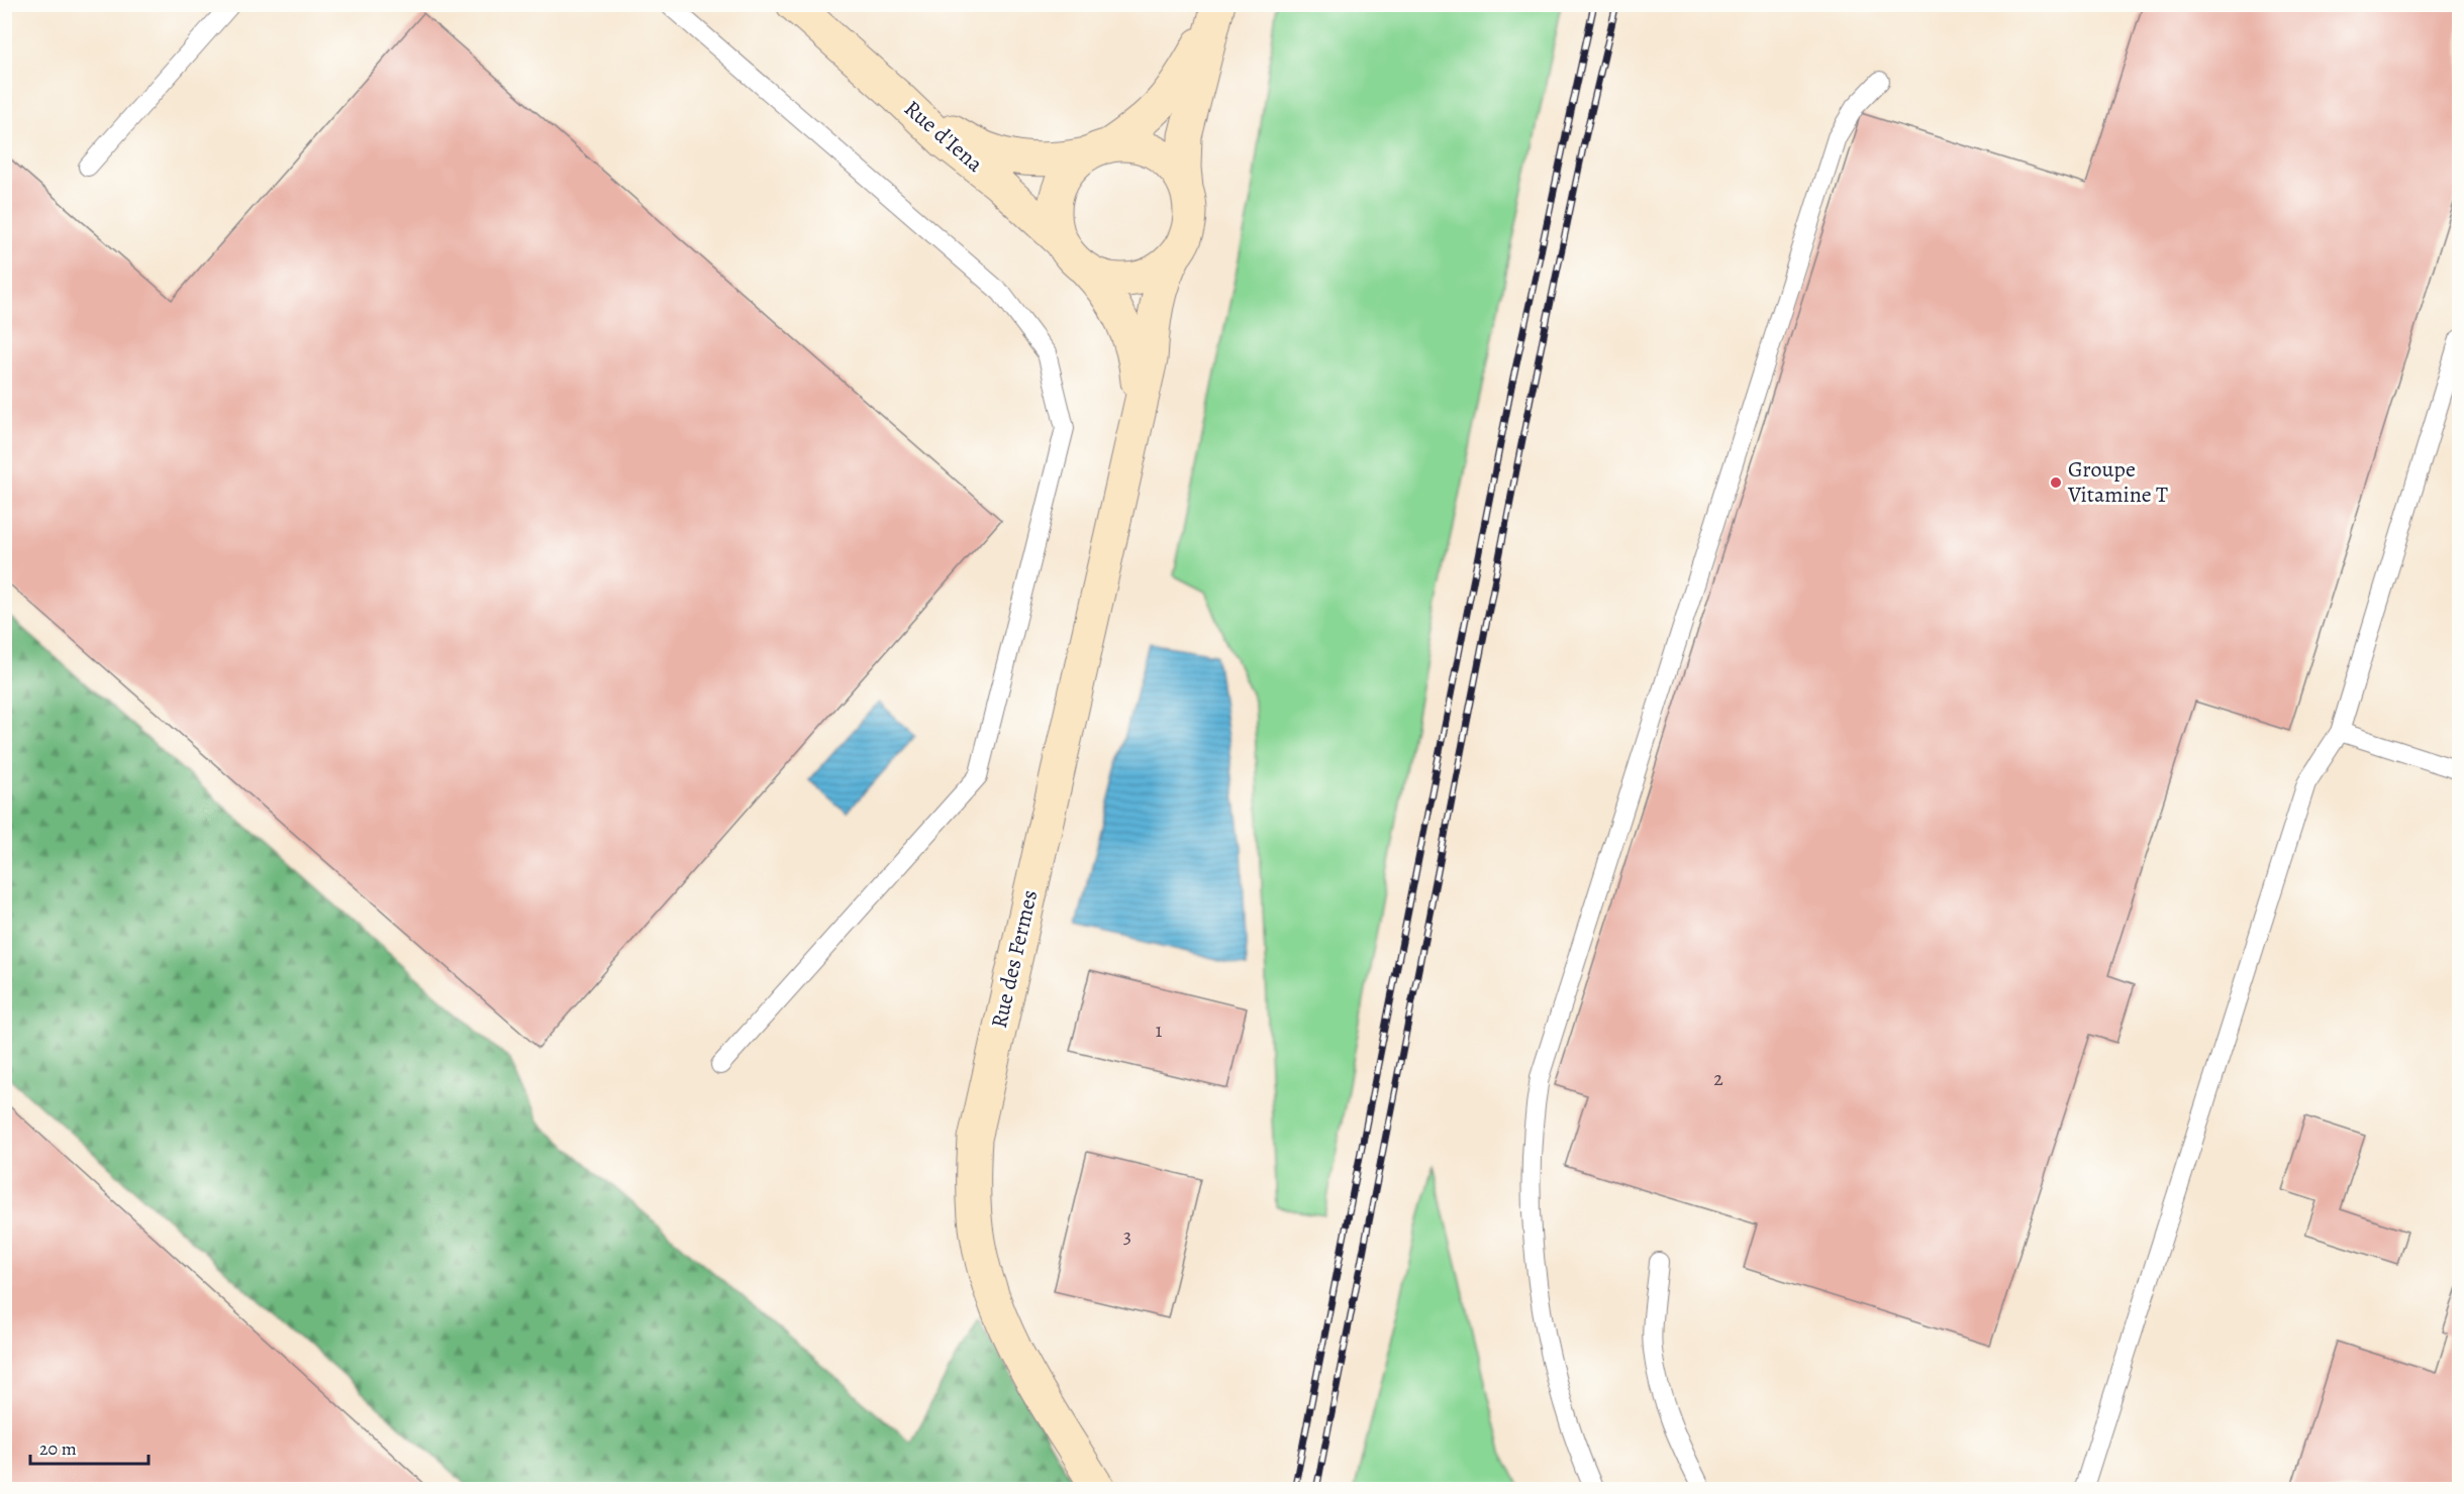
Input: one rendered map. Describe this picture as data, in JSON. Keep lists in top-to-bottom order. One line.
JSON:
{"streets":{"street":["Rue d'Iena","Rue des Fermes"]},"crossings":[["Rue d'Iena","Rue des Fermes"]],"places":["Groupe Vitamine T"],"house_numbers":["1","2","3"],"scale_bar":"20 m"}
